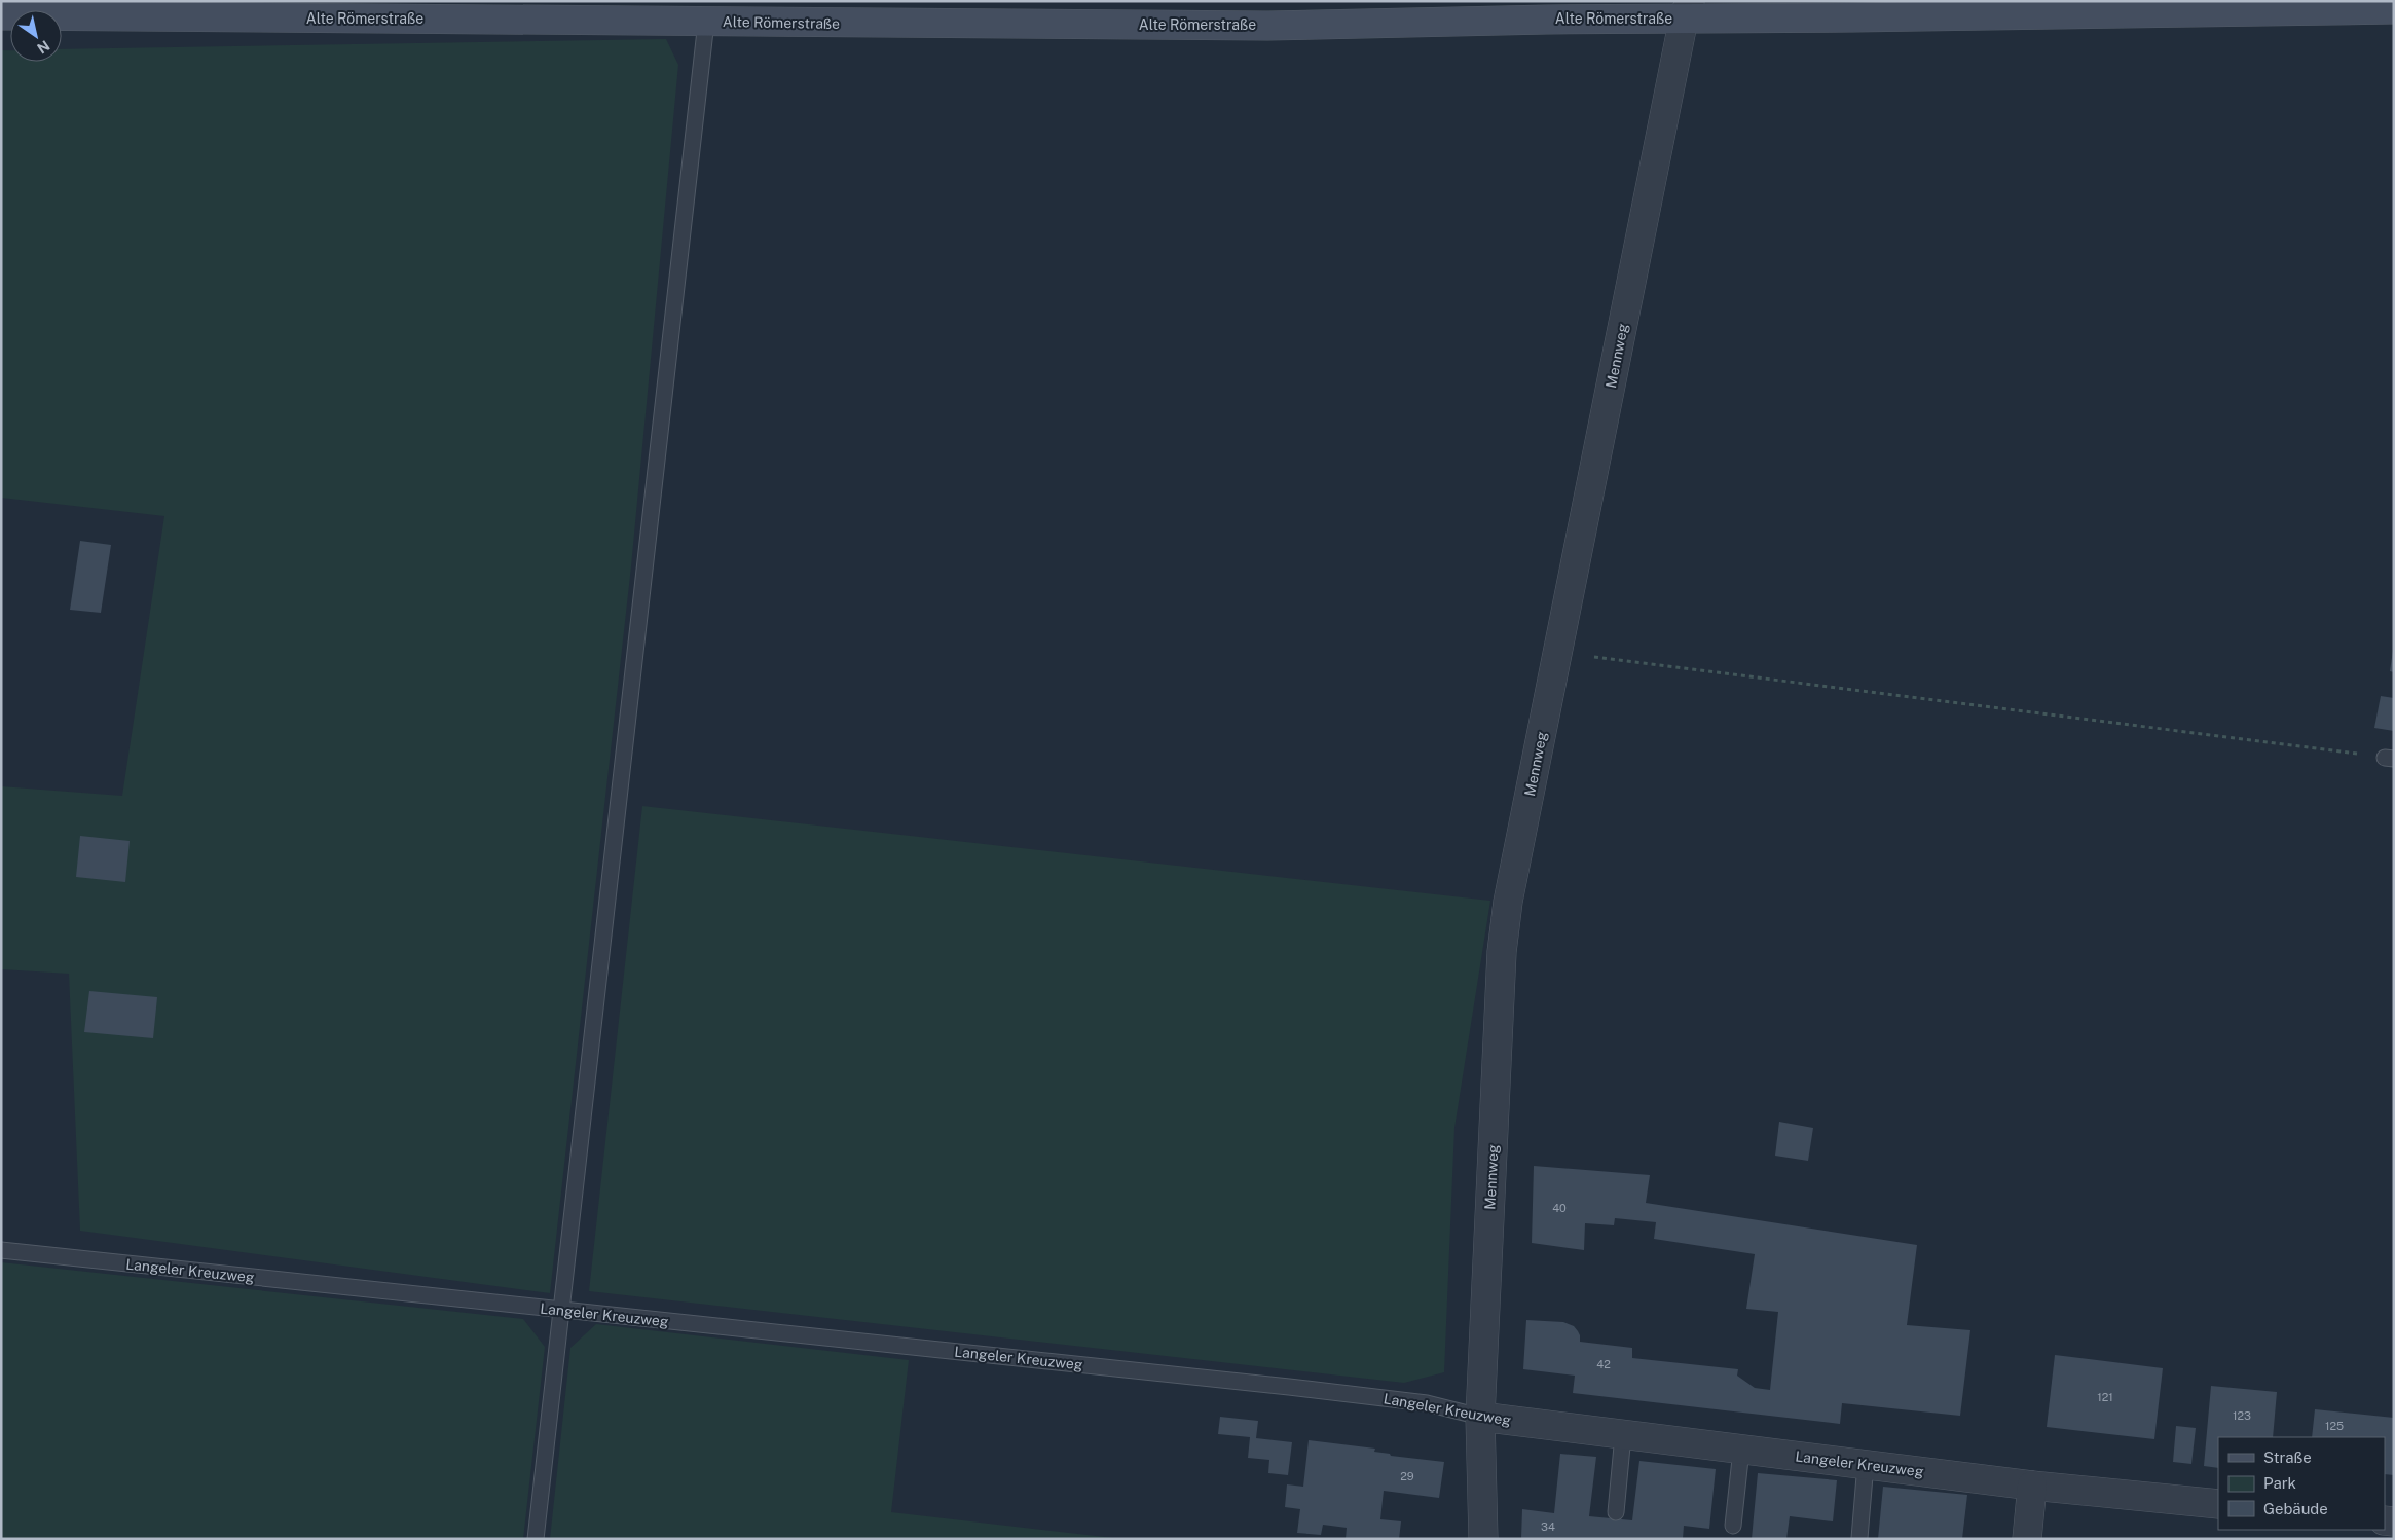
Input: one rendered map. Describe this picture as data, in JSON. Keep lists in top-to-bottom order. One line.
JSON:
{"streets":{"street":["Alte Römerstraße","Mennweg","Langeler Kreuzweg"]},"crossings":[["Alte Römerstraße","Mennweg"],["Mennweg","Langeler Kreuzweg"]],"house_numbers":["40","42","121","123","125","29","34"],"legend":["Straße","Park","Gebäude"],"north":"bottom right"}
